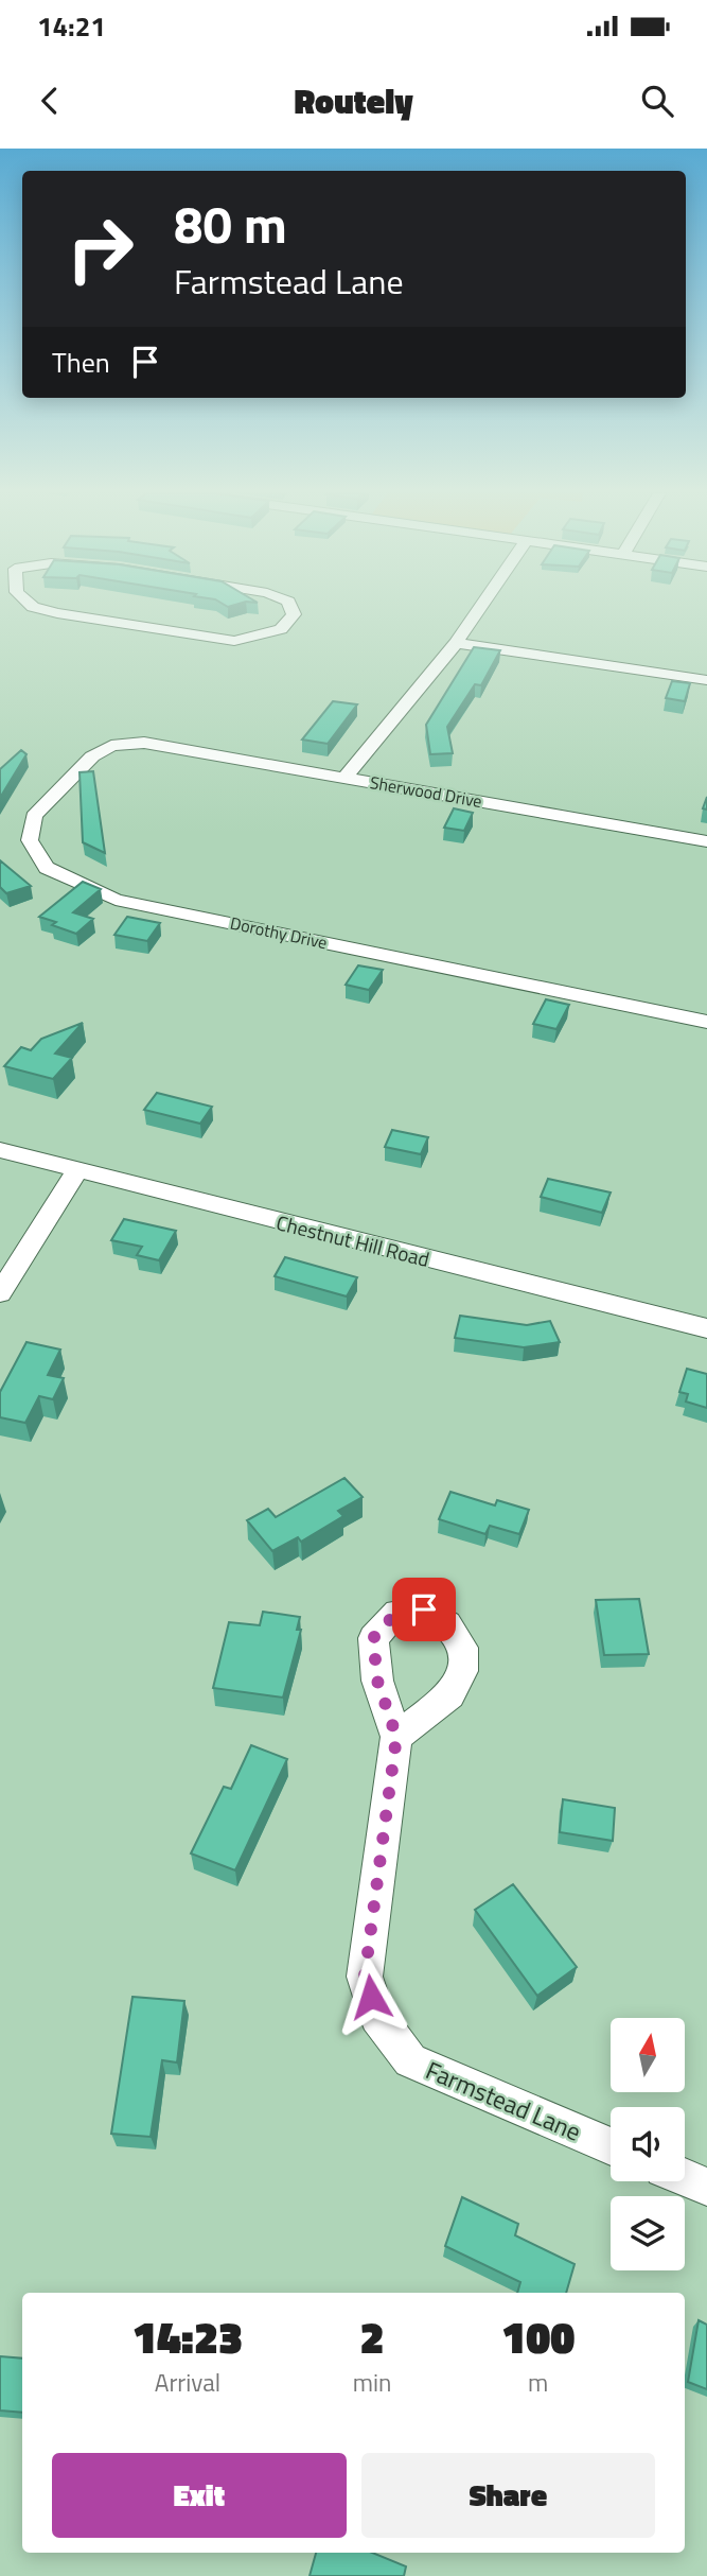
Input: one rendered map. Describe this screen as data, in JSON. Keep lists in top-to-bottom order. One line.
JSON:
{"streets":{"street":["Sherwood Drive","Dorothy Drive","Chestnut Hill Road","Farmstead Lane"]},"crossings":[["Sherwood Drive","Dorothy Drive"]],"north":"top","page":{"status":"14:21","header":"Routely","turn":["80 m","Farmstead Lane"],"then":"Then","eta":["14:23","Arrival","2","min","100","m"],"buttons":["Exit","Share"]}}
